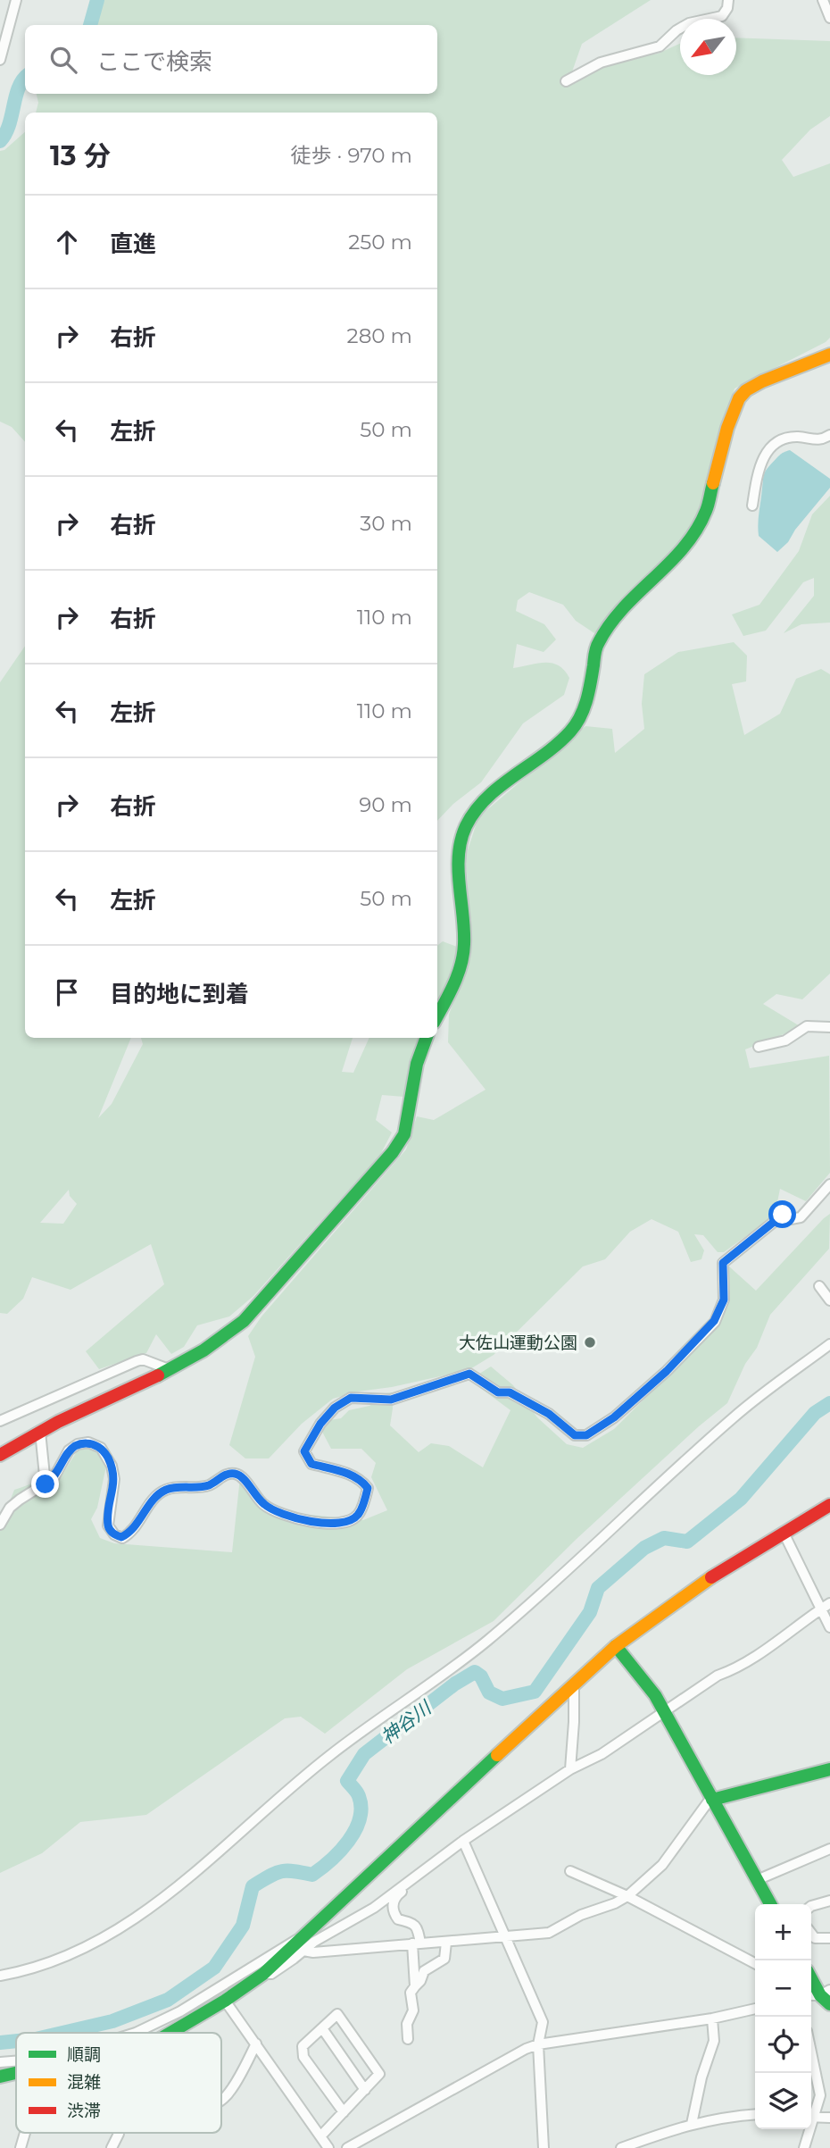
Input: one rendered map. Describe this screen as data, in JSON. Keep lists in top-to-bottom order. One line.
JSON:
{"water":["神谷川"],"places":["大佐山運動公園"],"legend":["順調","混雑","渋滞"],"north":"bottom left","page":{"search":"ここで検索","heading":["13 分","徒歩 · 970 m"],"list":[["直進","250 m"],["右折","280 m"],["左折","50 m"],["右折","30 m"],["右折","110 m"],["左折","110 m"],["右折","90 m"],["左折","50 m"],"目的地に到着"],"map_buttons":["+","−"]}}
